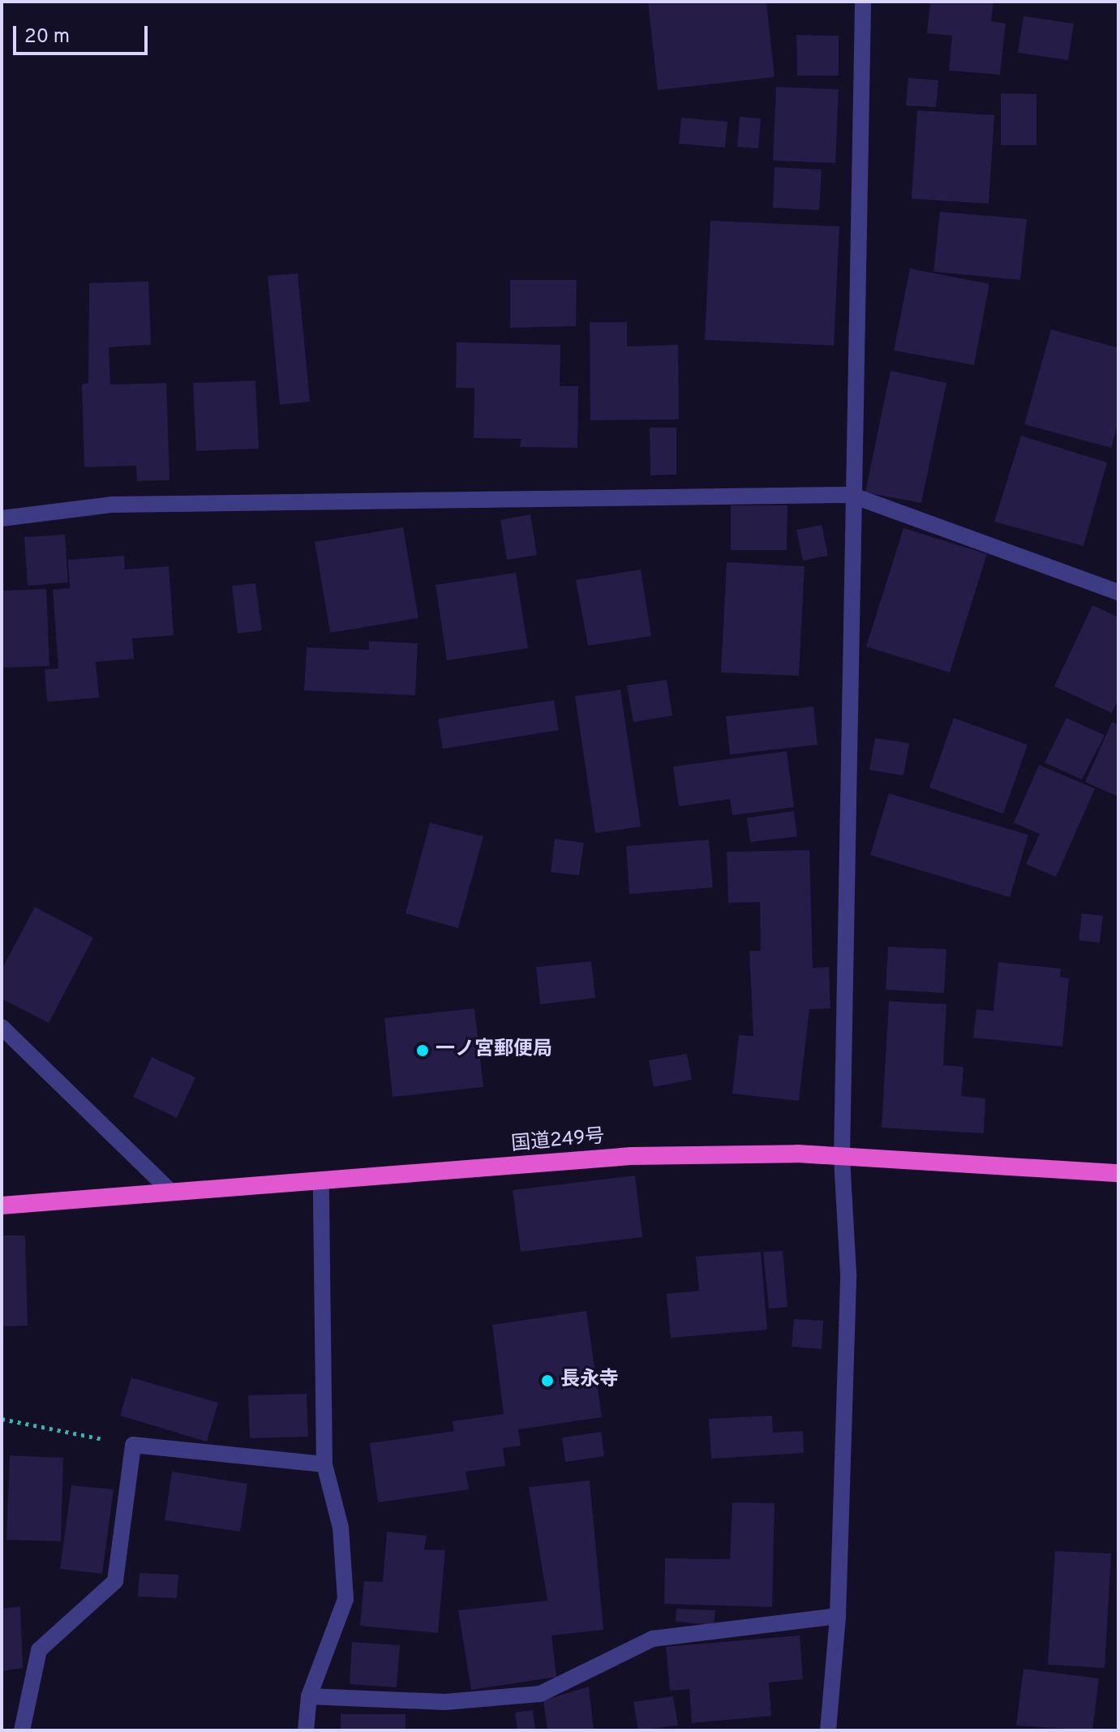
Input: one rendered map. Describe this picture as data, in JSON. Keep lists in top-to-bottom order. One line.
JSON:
{"streets":{"highway":["国道249号"]},"places":["一ノ宮郵便局","長永寺"],"scale_bar":"20 m"}
